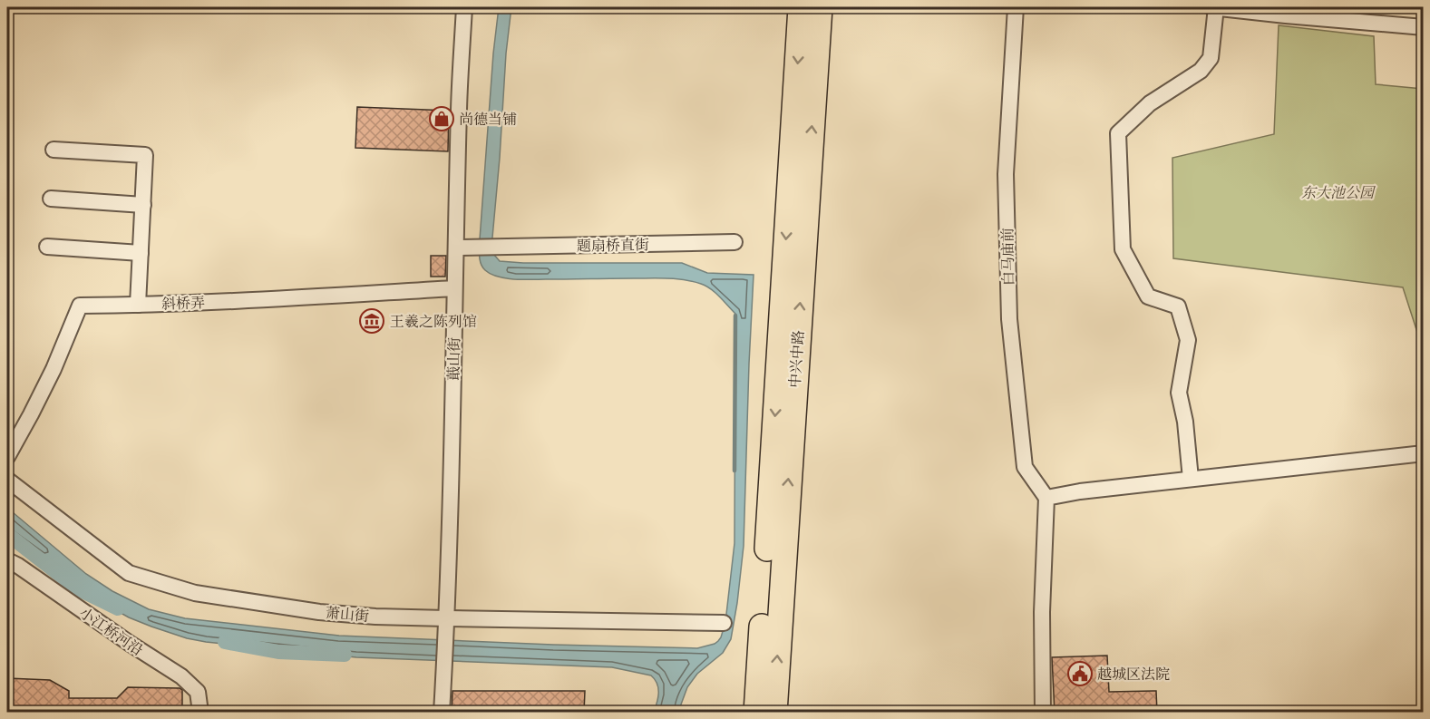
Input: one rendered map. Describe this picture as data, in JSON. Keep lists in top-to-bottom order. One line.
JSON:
{"streets":{"main road":["中兴中路"],"street":["题扇桥直街","白马庙前","斜桥弄","蕺山街","萧山街","小江桥河沿"]},"crossings":[["题扇桥直街","蕺山街"],["斜桥弄","蕺山街"],["蕺山街","萧山街"]],"parks":["东大池公园"],"places":{"shop":["尚德当铺"],"museum":["王羲之陈列馆"],"public building":["越城区法院"]}}
